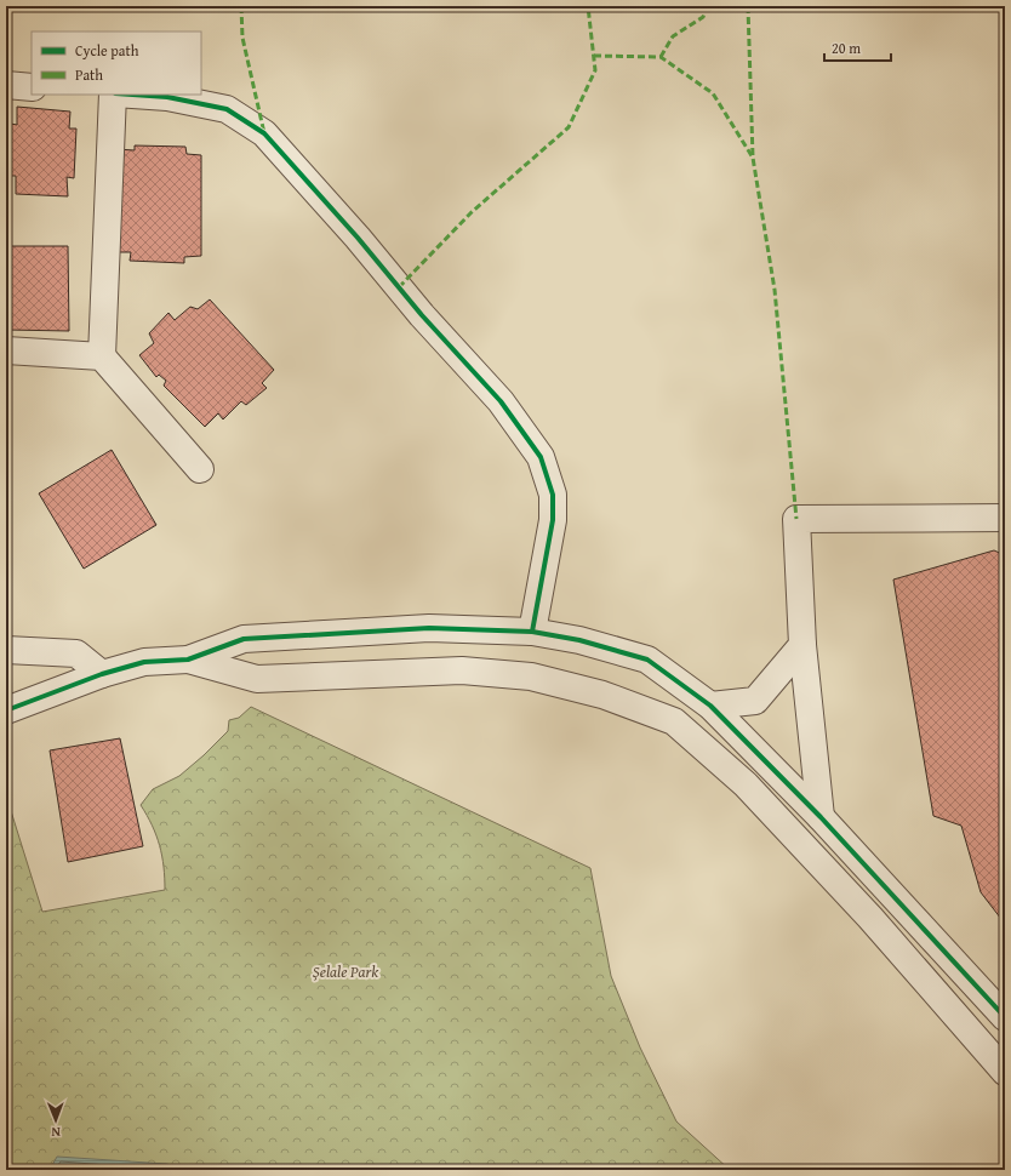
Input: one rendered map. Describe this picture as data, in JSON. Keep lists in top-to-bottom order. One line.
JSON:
{"parks":["Şelale Park"],"legend":["Cycle path","Path"],"scale_bar":"20 m","north":"bottom"}
